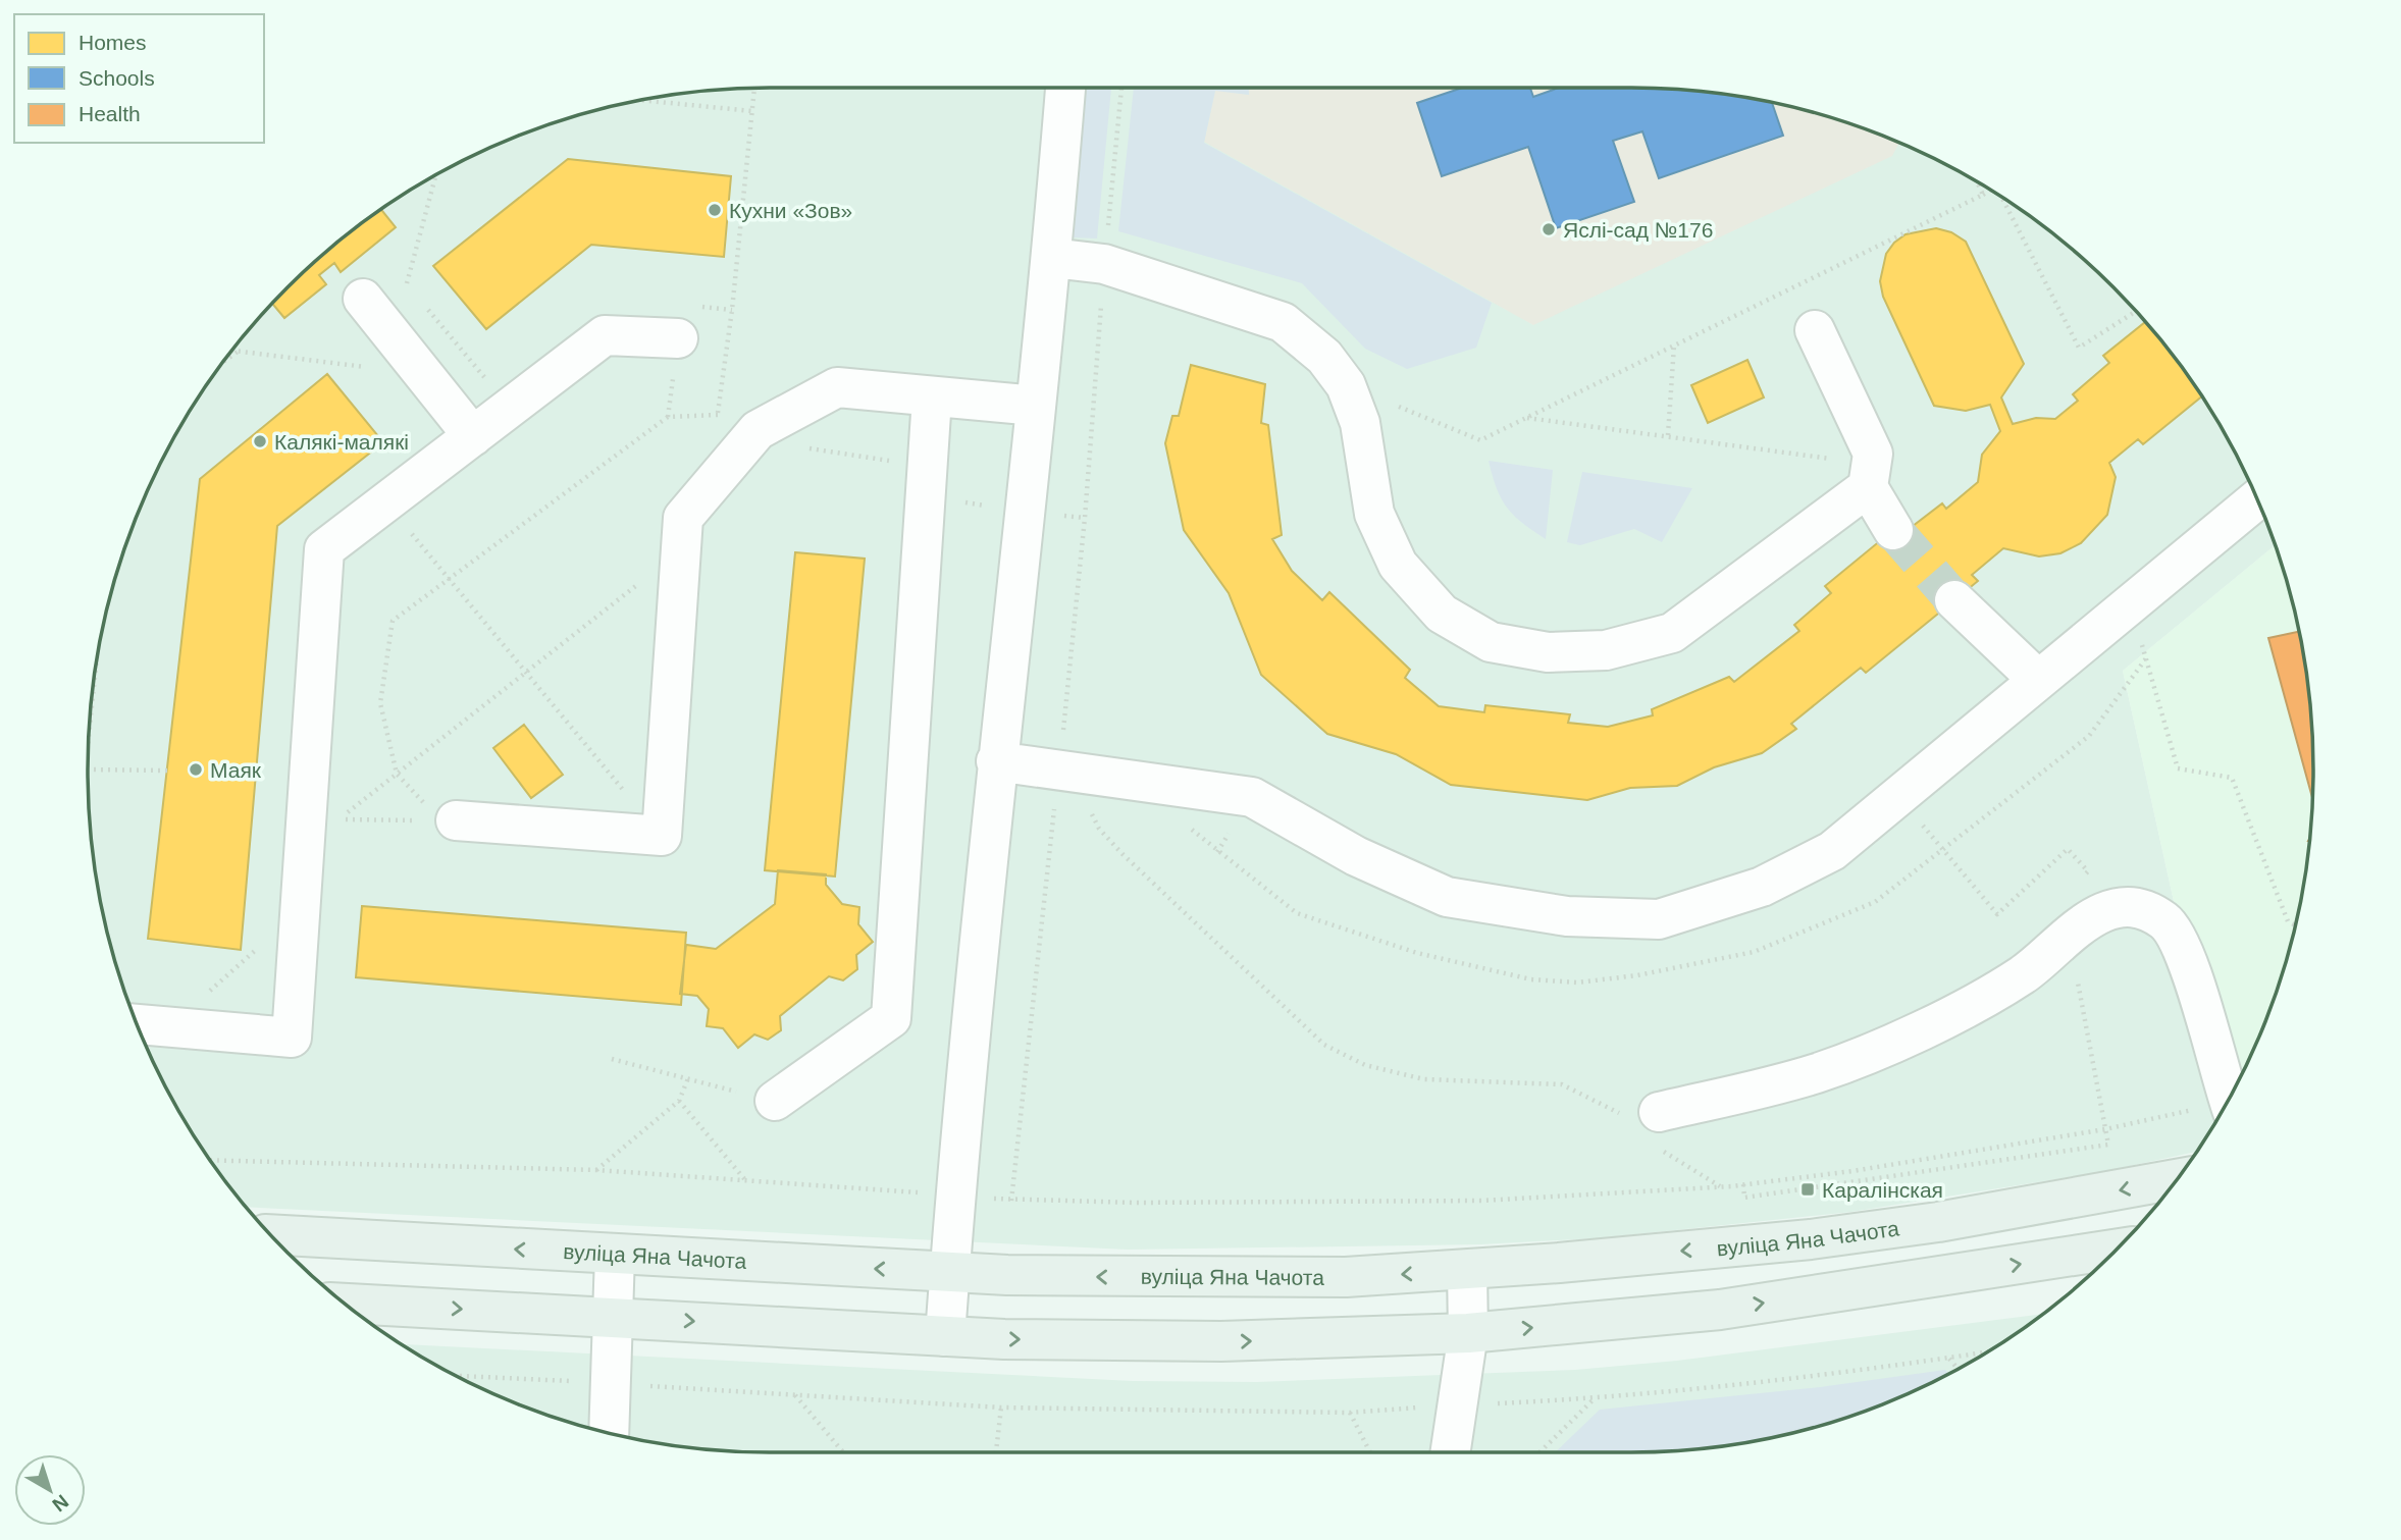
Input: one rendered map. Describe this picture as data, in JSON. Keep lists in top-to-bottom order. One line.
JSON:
{"streets":{"main road":["вуліца Яна Чачота"]},"places":{"other":["Кухни «Зов»","Яслі-сад №176","Калякі-малякі","Маяк"],"transit":["Каралінская"]},"legend":["Homes","Schools","Health"],"north":"bottom right"}
